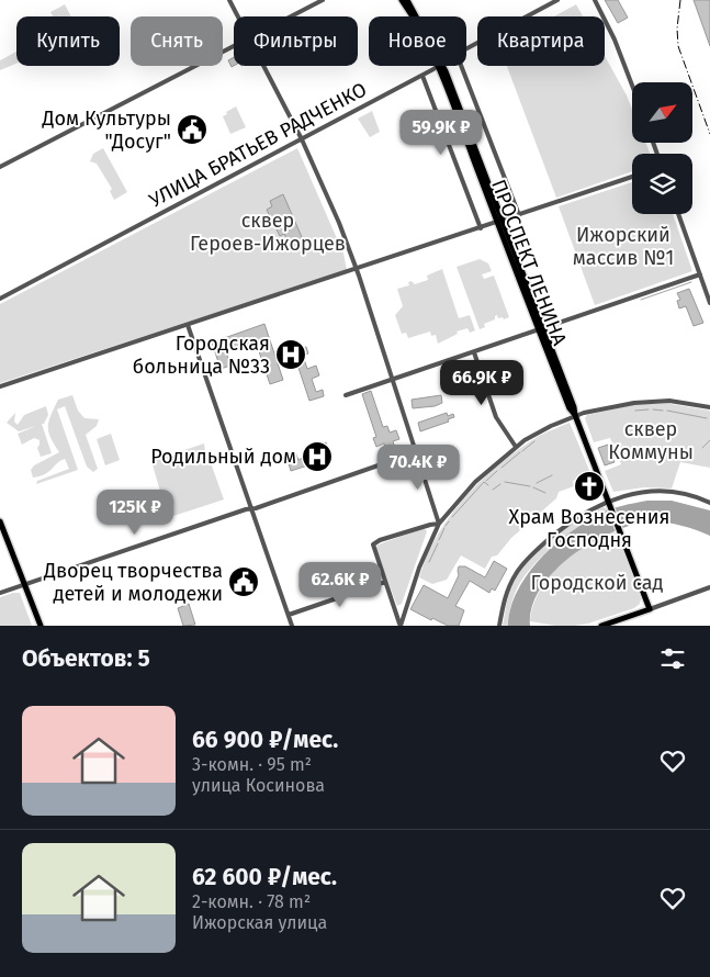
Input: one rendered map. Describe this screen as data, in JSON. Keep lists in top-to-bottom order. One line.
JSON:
{"streets":{"main road":["ПРОСПЕКТ ЛЕНИНА"],"street":["УЛИЦА БРАТЬЕВ РАДЧЕНКО"]},"parks":["сквер Героев-Ижорцев","Ижорский массив №1","сквер Коммуны","Городской сад"],"places":{"public building":["Дом Культуры \"Досуг\"","Дворец творчества детей и молодежи"],"hospital":["Городская больница №33","Родильный дом"],"church":["Храм Вознесения Господня"]},"north":"top right","page":{"chip":["Купить","Снять","Фильтры","Новое","Квартира"],"price":["59.9K ₽","66.9K ₽","70.4K ₽","125K ₽","62.6K ₽"],"heading":"Объектов: 5","list":[{"name":"66 900 ₽/мес.","note":"3-комн. · 95 m² · улица Косинова"},{"name":"62 600 ₽/мес.","note":"2-комн. · 78 m² · Ижорская улица"}]}}
